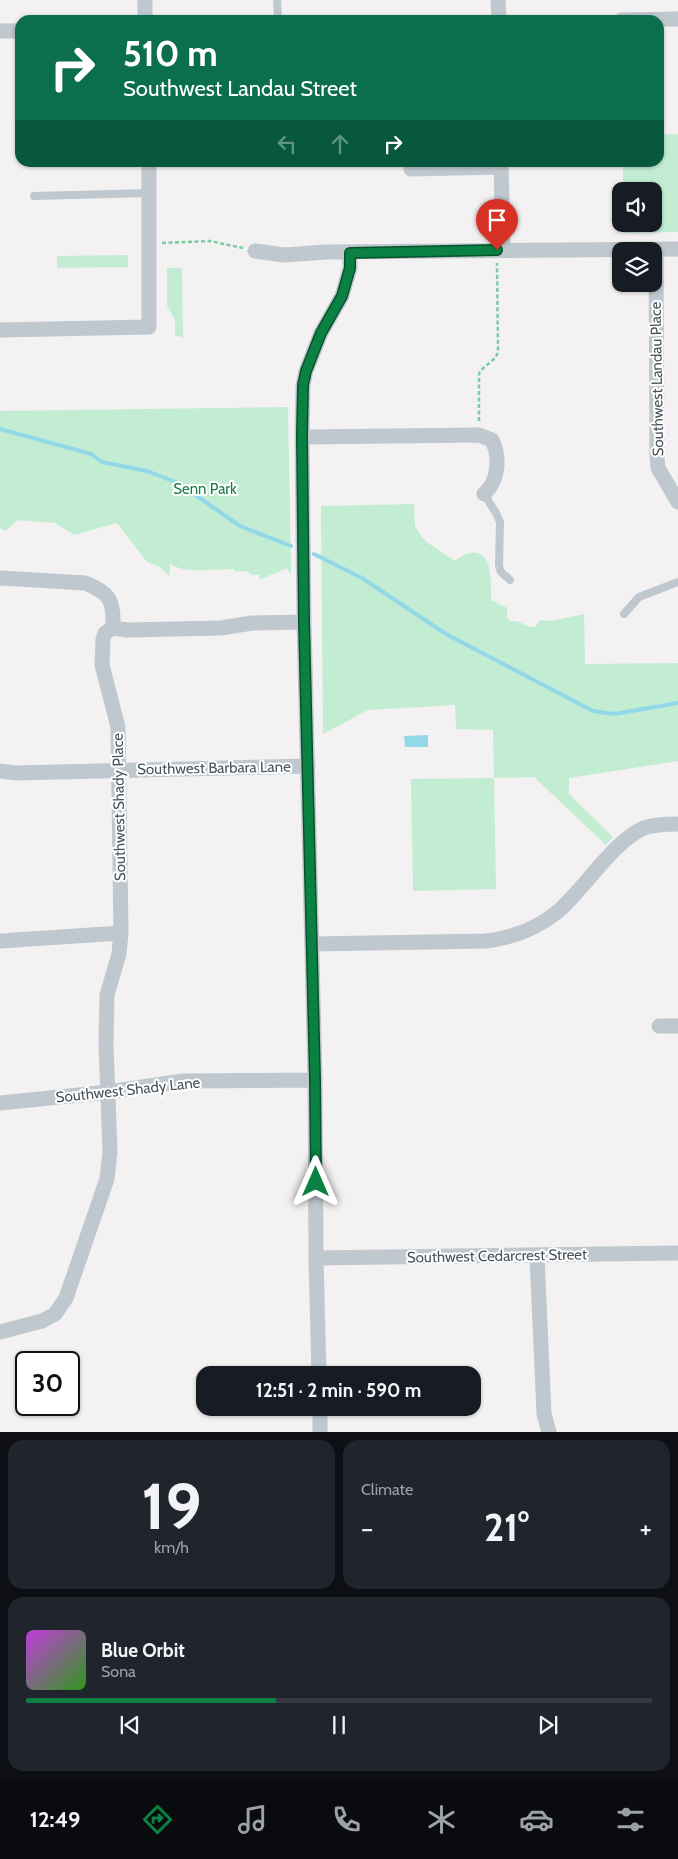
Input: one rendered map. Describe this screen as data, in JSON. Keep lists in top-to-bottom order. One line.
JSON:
{"streets":{"street":["Southwest Landau Place","Southwest Barbara Lane","Southwest Shady Place","Southwest Shady Lane","Southwest Cedarcrest Street"]},"crossings":[["Southwest Barbara Lane","Southwest Shady Place"],["Southwest Shady Place","Southwest Shady Lane"]],"parks":["Senn Park"],"page":{"turn":["510 m","Southwest Landau Street"],"limit":"30","trip":"12:51 · 2 min · 590 m","tile":[["19","km/h"],"Climate"],"heat":["−","21°","+"],"song":["Blue Orbit","Sona"],"tabs":"12:49"}}
